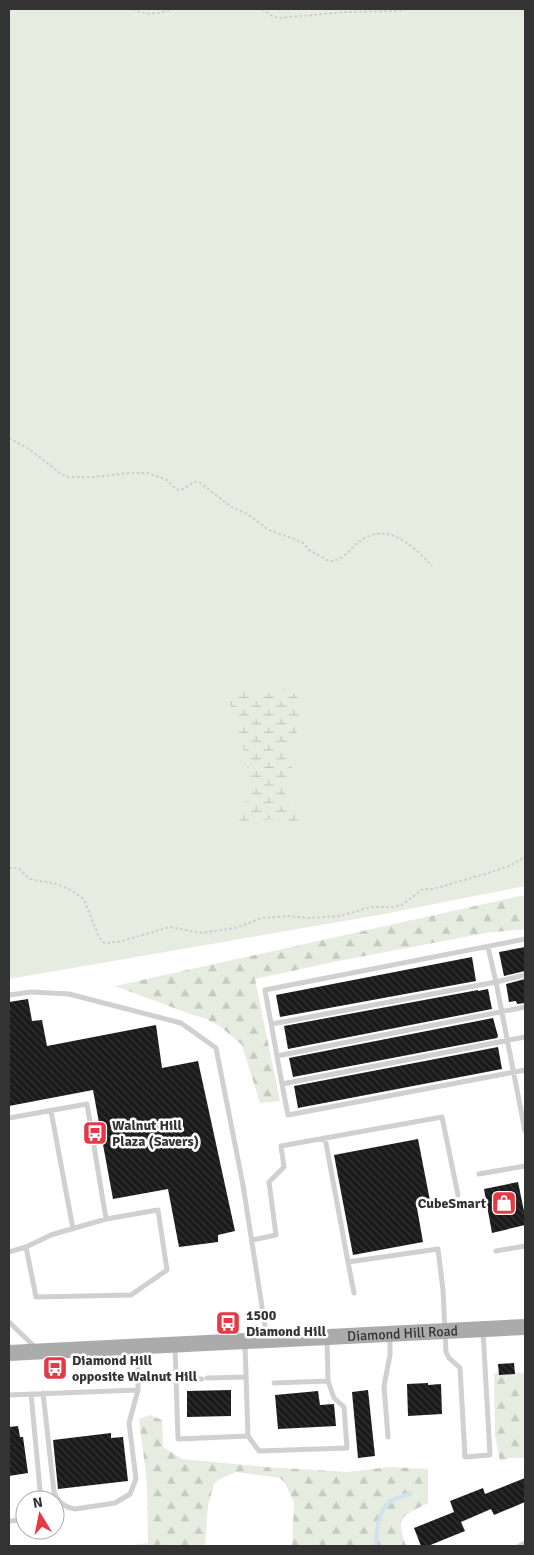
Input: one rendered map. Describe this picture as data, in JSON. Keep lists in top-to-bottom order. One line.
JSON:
{"streets":{"main road":["Diamond Hill Road"]},"places":{"bus stop":["Walnut Hill Plaza (Savers)","1500 Diamond Hill","Diamond Hill opposite Walnut Hill"],"shop":["CubeSmart"]},"north":"top"}
